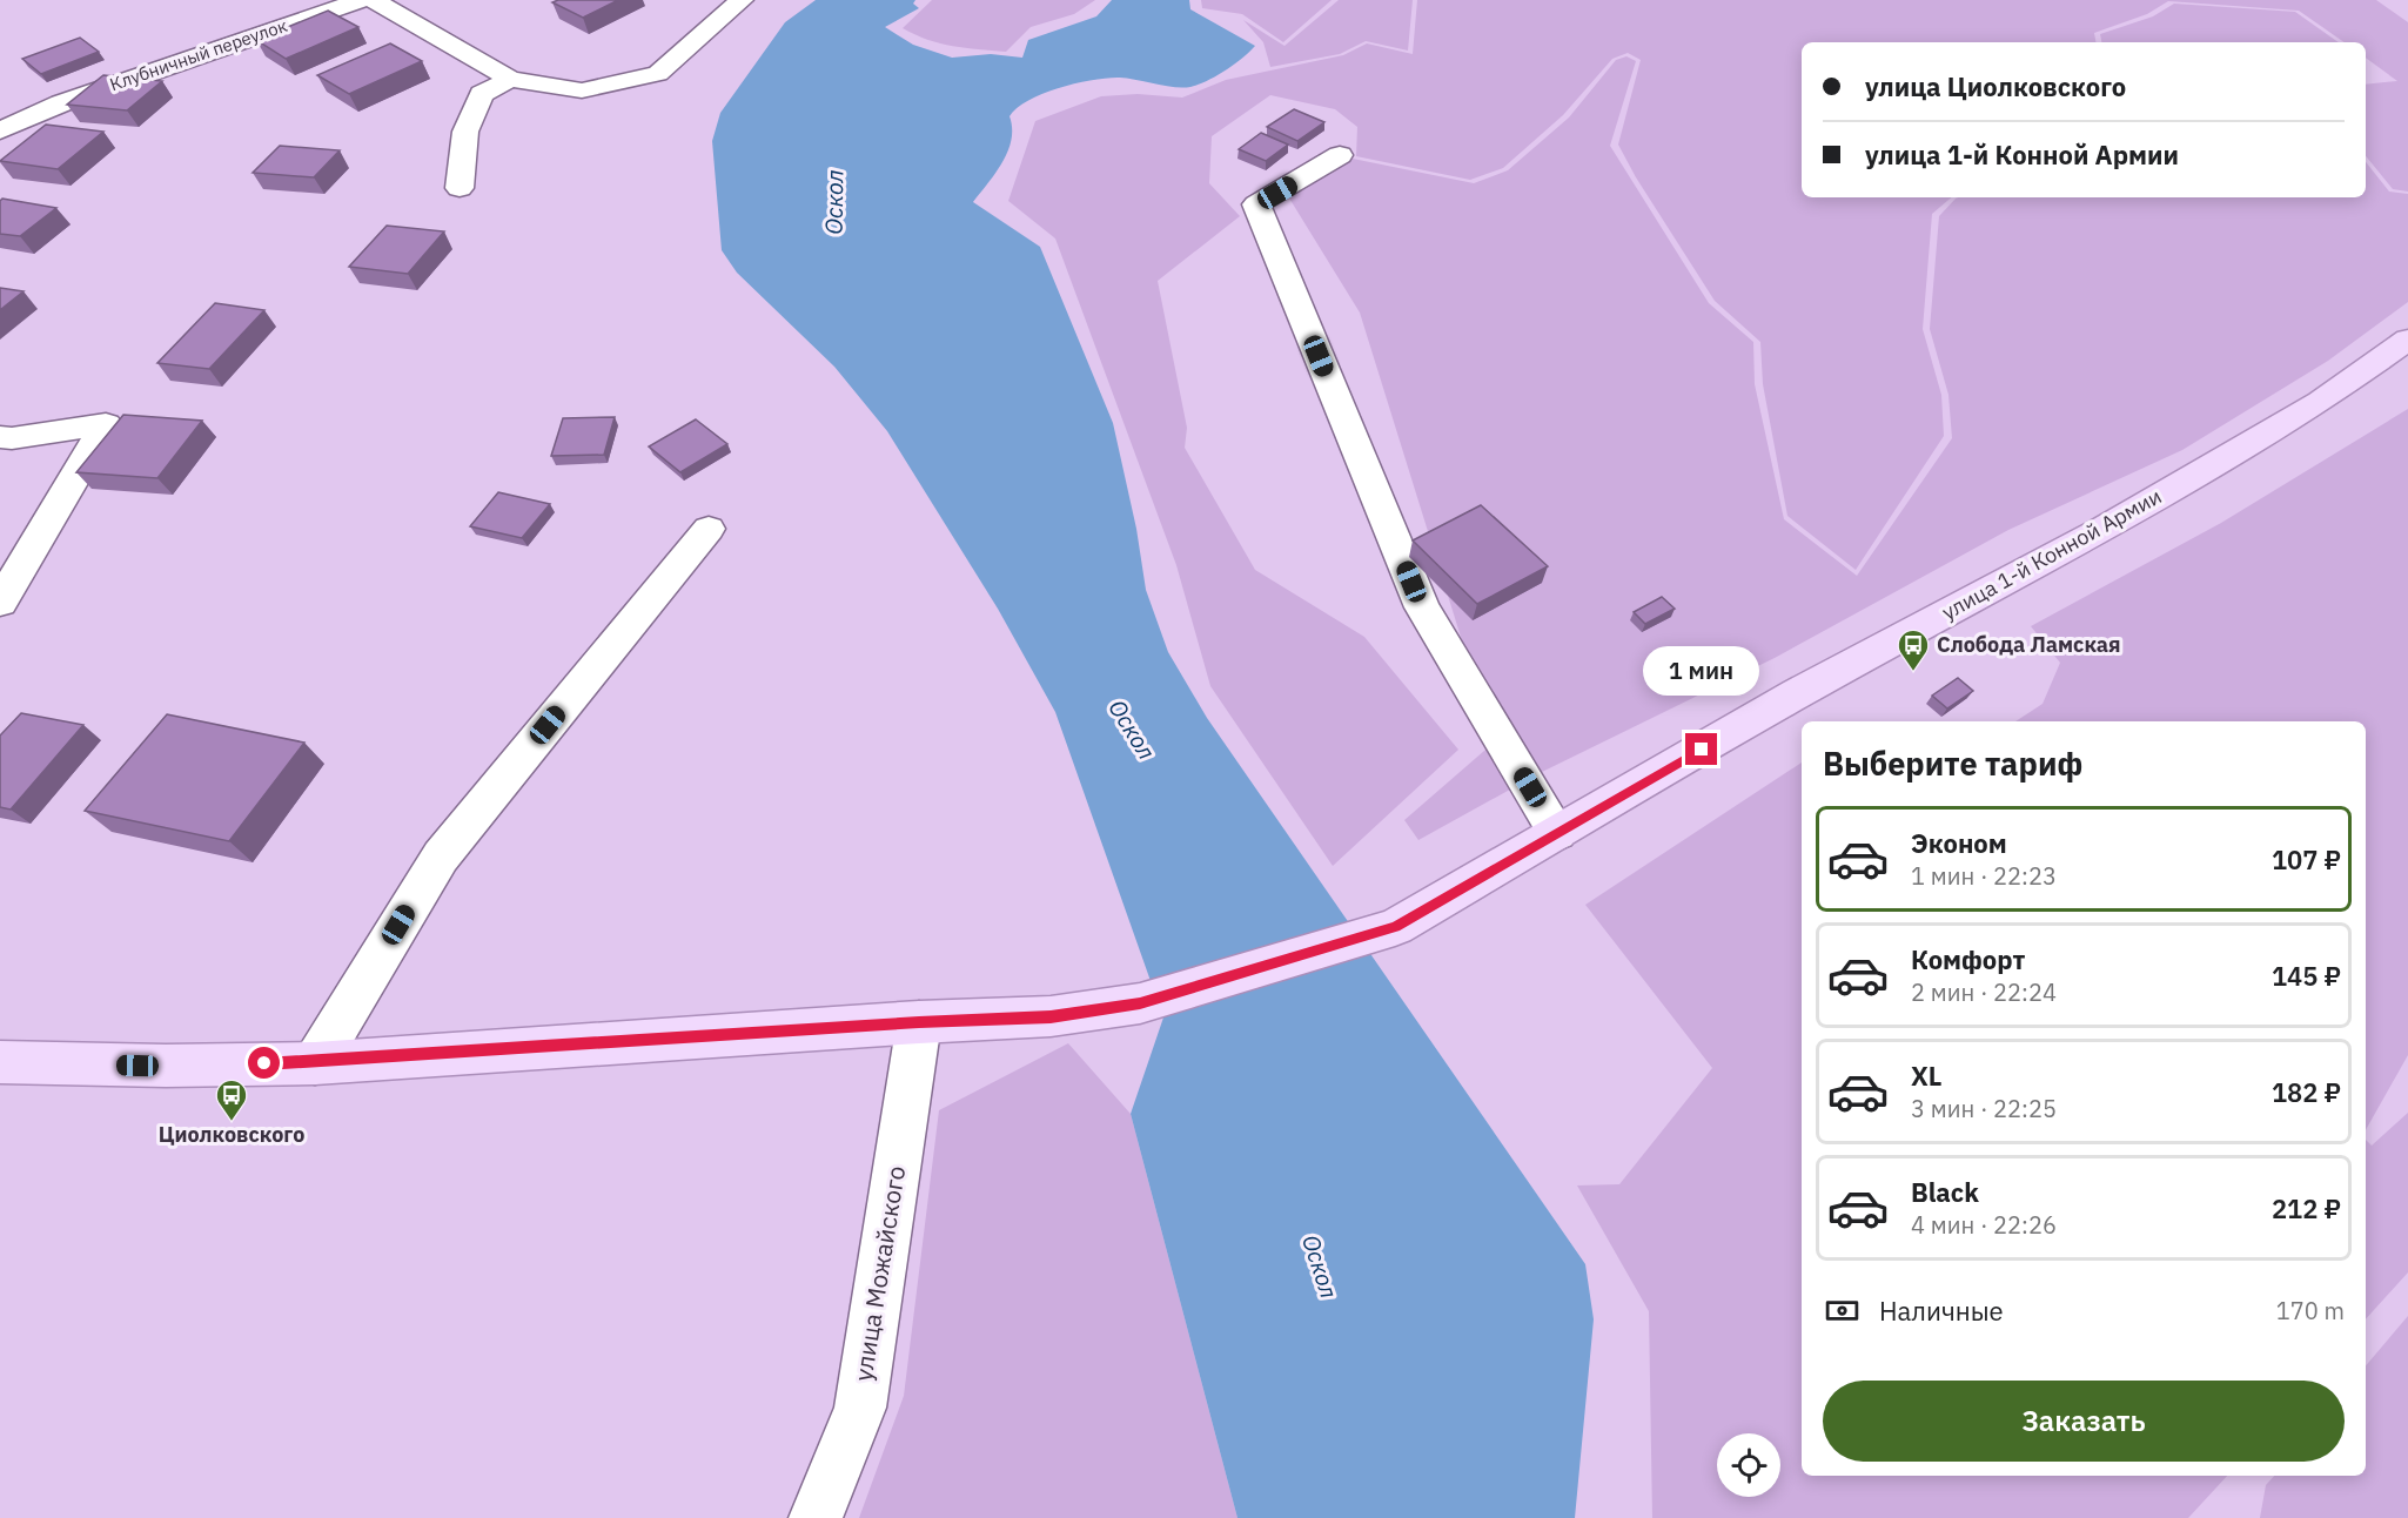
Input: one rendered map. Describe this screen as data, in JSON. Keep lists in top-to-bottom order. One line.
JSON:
{"streets":{"main road":["улица 1-й Конной Армии"],"street":["Клубничный переулок","улица Можайского"]},"crossings":[["улица 1-й Конной Армии","улица Можайского"]],"water":["Оскол"],"places":{"bus stop":["Слобода Ламская","Циолковского"]},"page":{"banner":["улица Циолковского","улица 1-й Конной Армии"],"bubble":"1 мин","heading":"Выберите тариф","list":[{"name":"Эконом","note":"1 мин · 22:23","value":"107 ₽"},{"name":"Комфорт","note":"2 мин · 22:24","value":"145 ₽"},{"name":"XL","note":"3 мин · 22:25","value":"182 ₽"},{"name":"Black","note":"4 мин · 22:26","value":"212 ₽"}],"pay":["Наличные","170 m"],"buttons":"Заказать"}}
